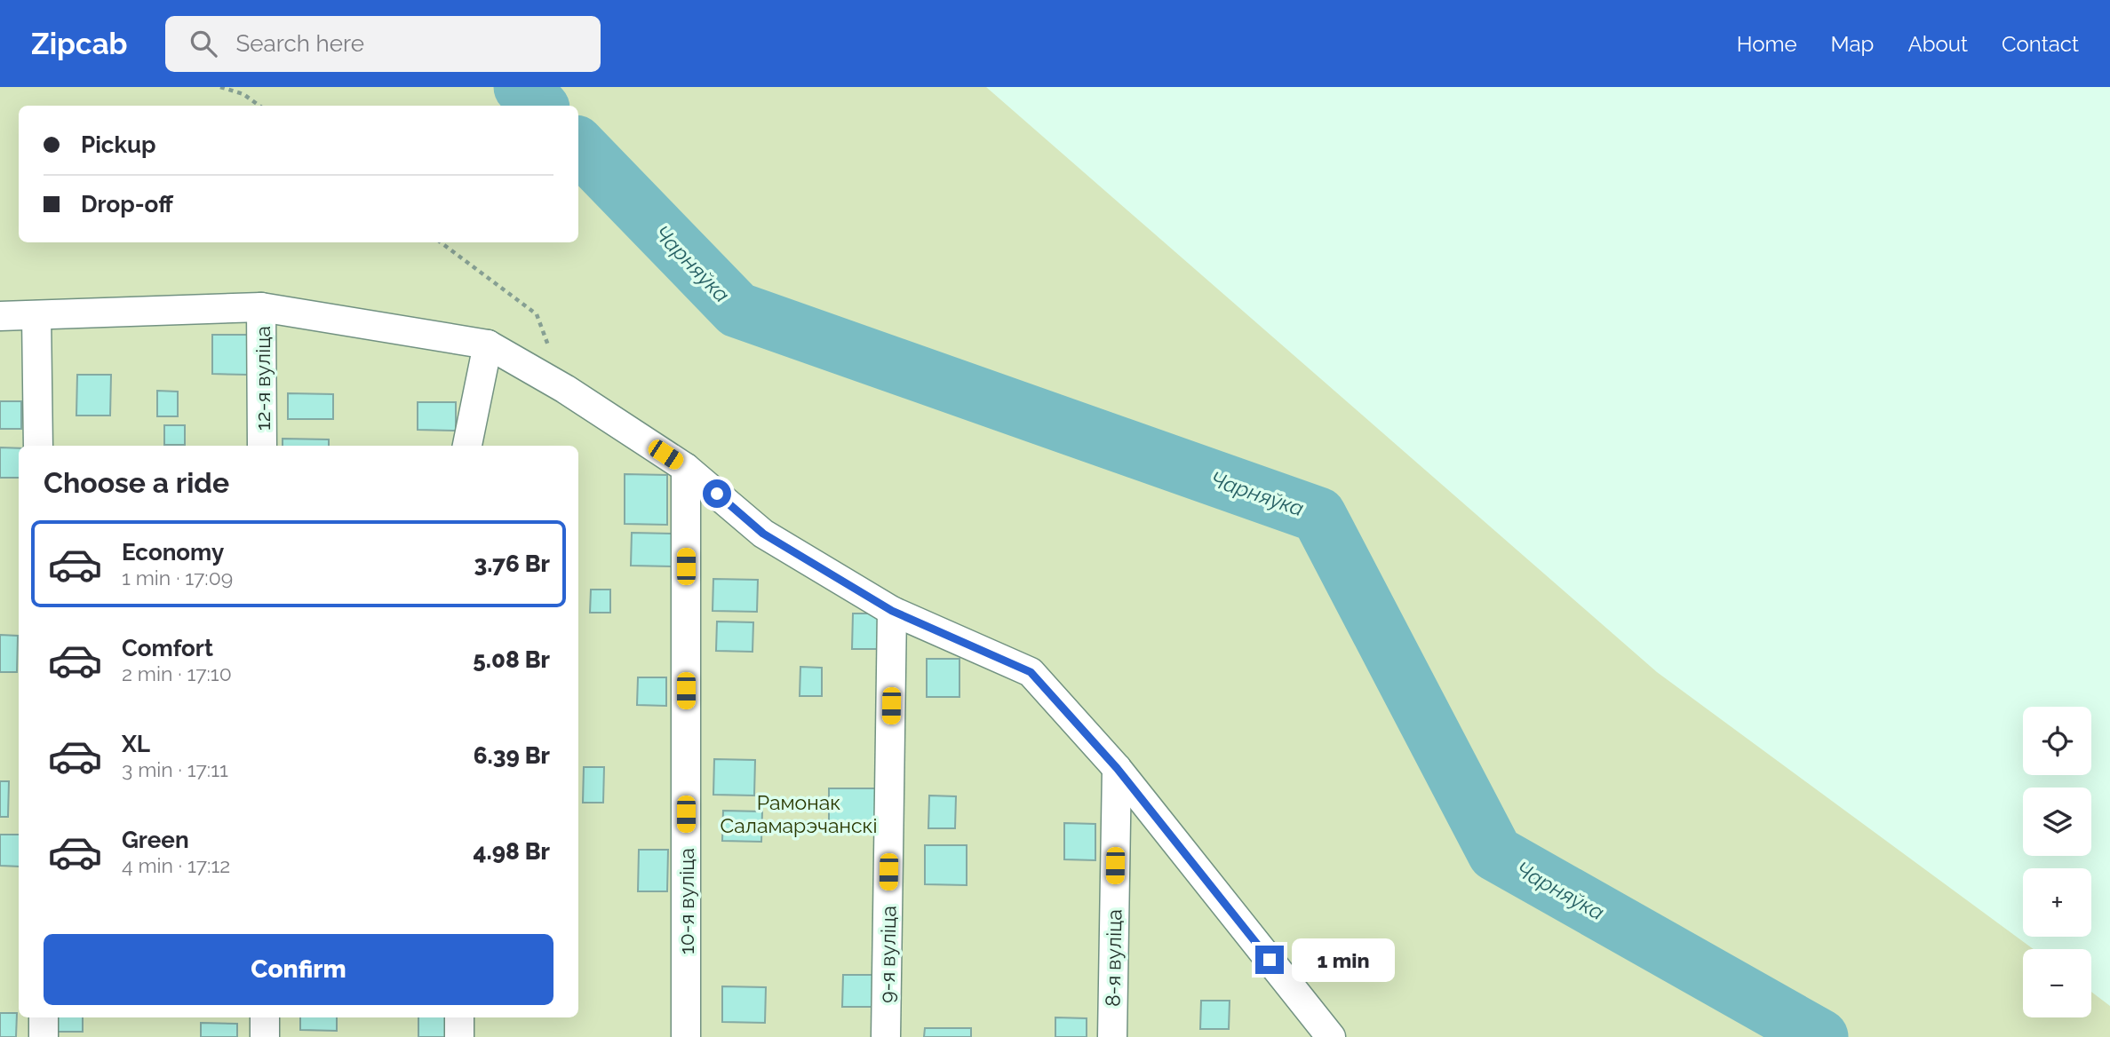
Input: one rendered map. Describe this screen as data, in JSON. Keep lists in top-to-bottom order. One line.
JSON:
{"streets":{"street":["12-я вуліца","10-я вуліца","9-я вуліца","8-я вуліца"]},"water":["Чарняўка"],"parks":["Рамонак Саламарэчанскі"],"page":{"header":"Zipcab","search":"Search here","nav":["Home","Map","About","Contact"],"banner":["Pickup","Drop-off"],"heading":"Choose a ride","list":[{"name":"Economy","note":"1 min · 17:09","value":"3.76 Br"},{"name":"Comfort","note":"2 min · 17:10","value":"5.08 Br"},{"name":"XL","note":"3 min · 17:11","value":"6.39 Br"},{"name":"Green","note":"4 min · 17:12","value":"4.98 Br"}],"map_buttons":["+","−"],"buttons":"Confirm","bubble":"1 min"}}
